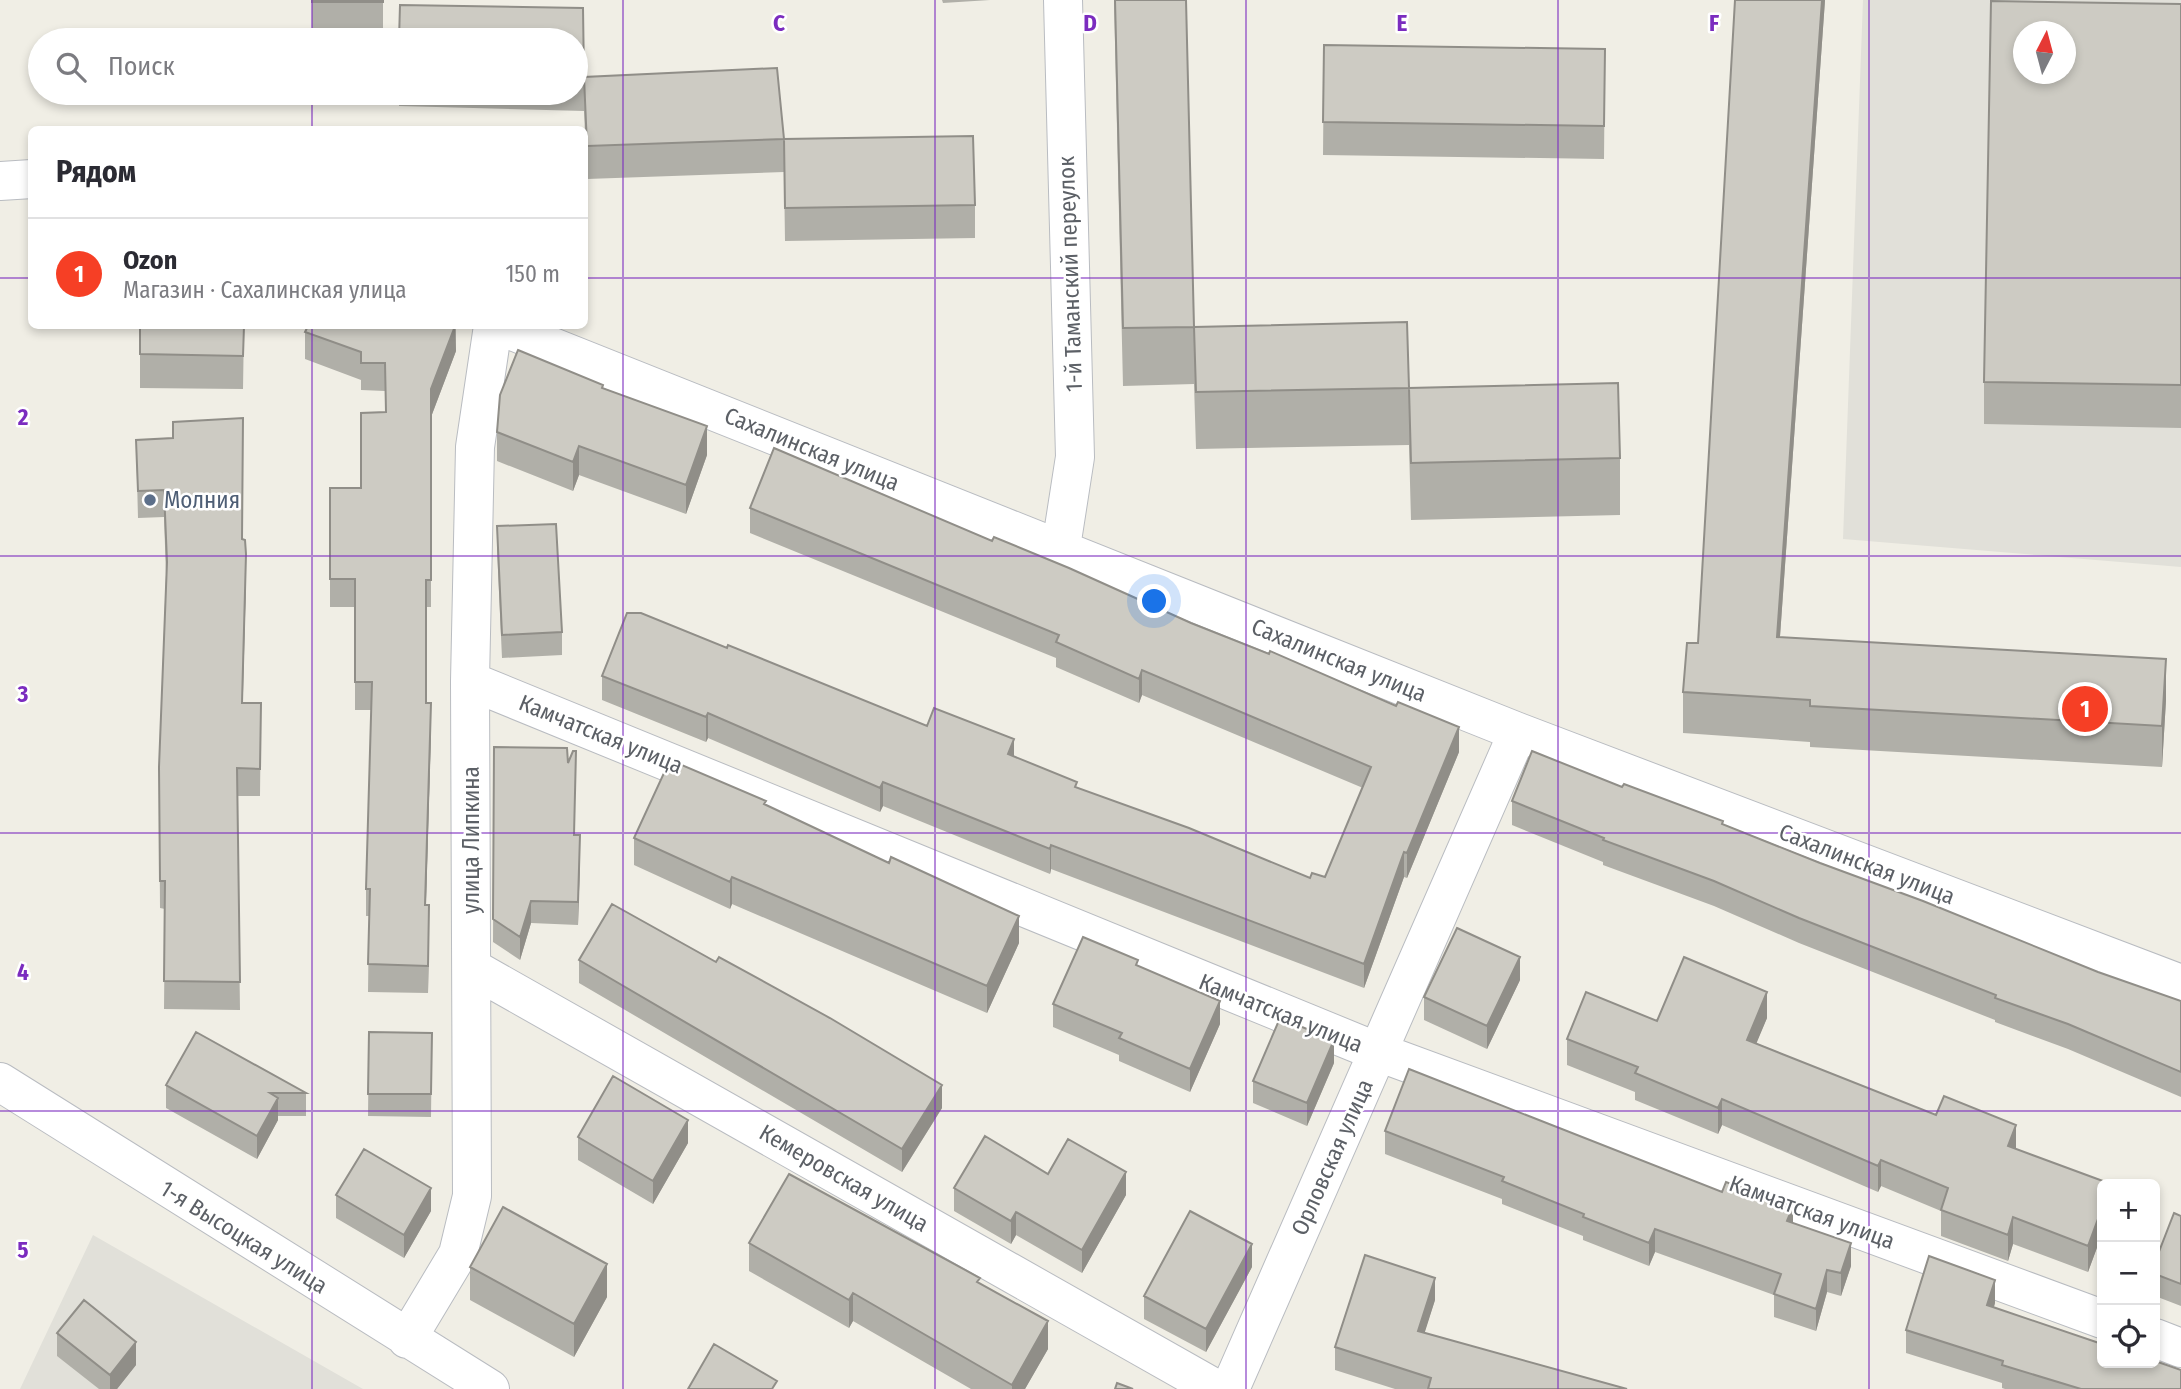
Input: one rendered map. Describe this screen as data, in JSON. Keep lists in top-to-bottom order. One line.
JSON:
{"streets":{"street":["1-й Таманский переулок","Сахалинская улица","Камчатская улица","улица Липкина","Орловская улица","Кемеровская улица","1-я Высоцкая улица"]},"crossings":[["1-й Таманский переулок","Сахалинская улица"],["Сахалинская улица","Орловская улица"],["Камчатская улица","улица Липкина"],["Камчатская улица","Орловская улица"],["улица Липкина","Кемеровская улица"],["улица Липкина","1-я Высоцкая улица"]],"places":["Молния"],"north":"top","page":{"search":"Поиск","heading":"Рядом","list":[{"mark":"1","name":"Ozon","note":"Магазин · Сахалинская улица","value":"150 m"}],"pins":"1","map_buttons":["+","−"]},"grid":{"columns":["C","D","E","F"],"rows":["2","3","4","5"]}}
